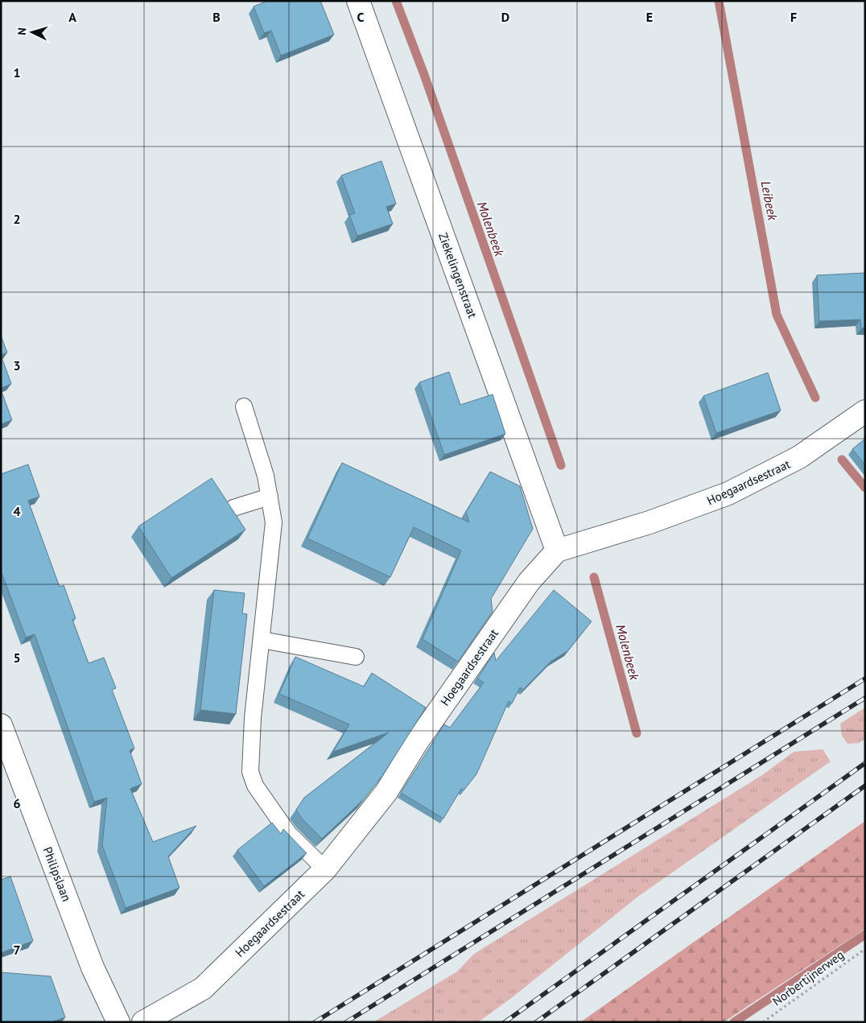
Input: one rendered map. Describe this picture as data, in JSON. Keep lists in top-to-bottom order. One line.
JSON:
{"streets":{"street":["Ziekelingenstraat","Hoegaardsestraat","Philipslaan"],"path":["Norbertijnerweg"]},"crossings":[["Ziekelingenstraat","Hoegaardsestraat"]],"water":["Leibeek","Molenbeek"],"north":"left","grid":{"columns":["A","B","C","D","E","F"],"rows":["1","2","3","4","5","6","7"]}}
